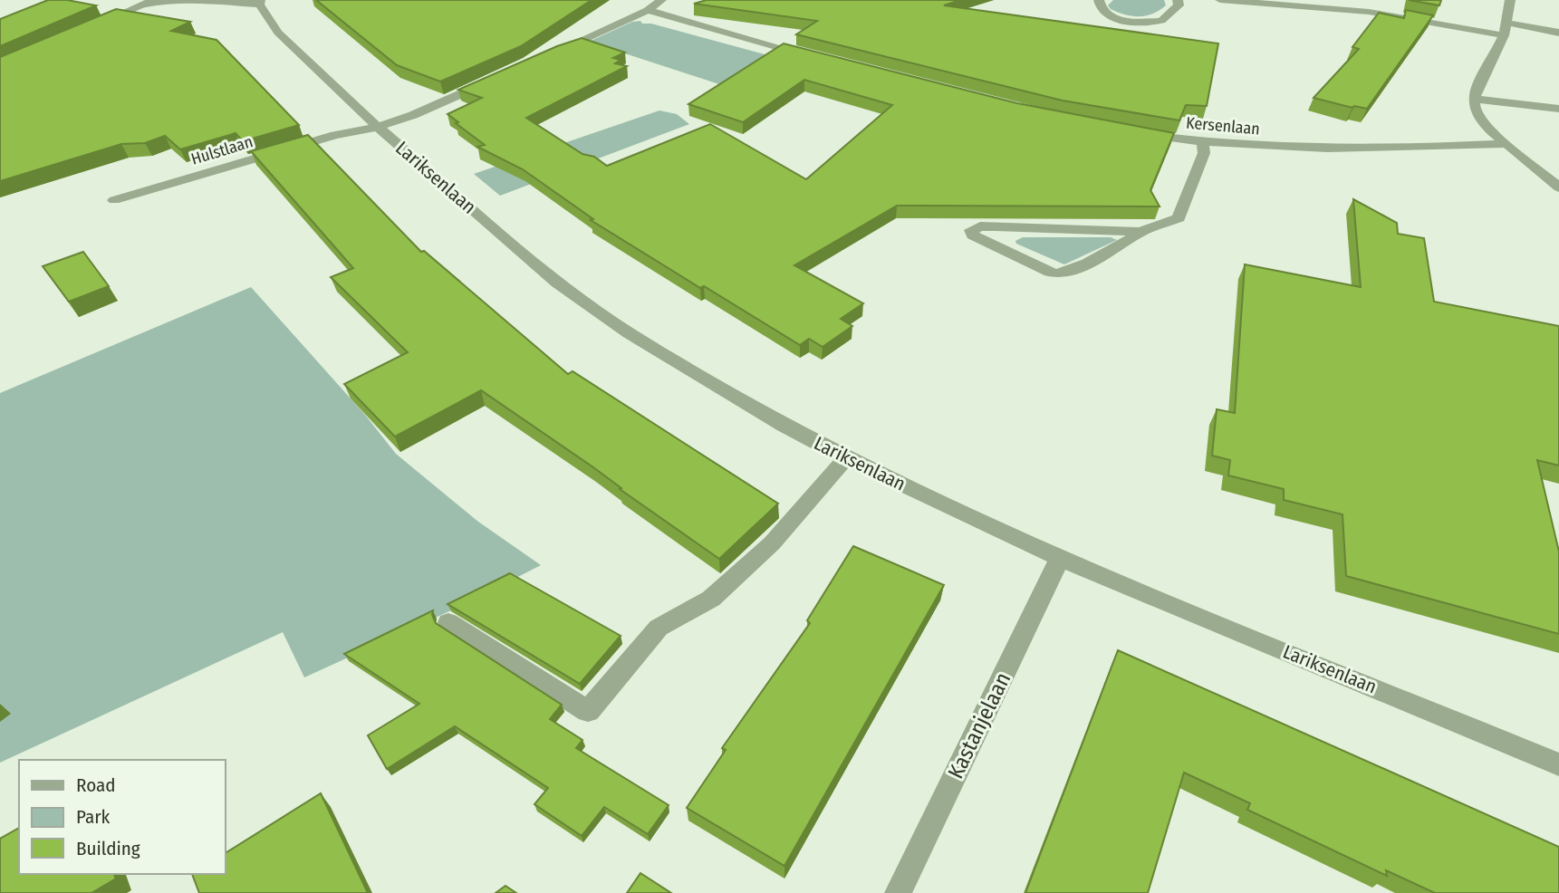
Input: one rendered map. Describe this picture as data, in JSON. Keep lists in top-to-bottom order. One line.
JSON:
{"streets":{"street":["Kersenlaan","Hulstlaan","Lariksenlaan","Kastanjelaan"]},"crossings":[["Hulstlaan","Lariksenlaan"],["Lariksenlaan","Kastanjelaan"]],"legend":["Road","Park","Building"]}
